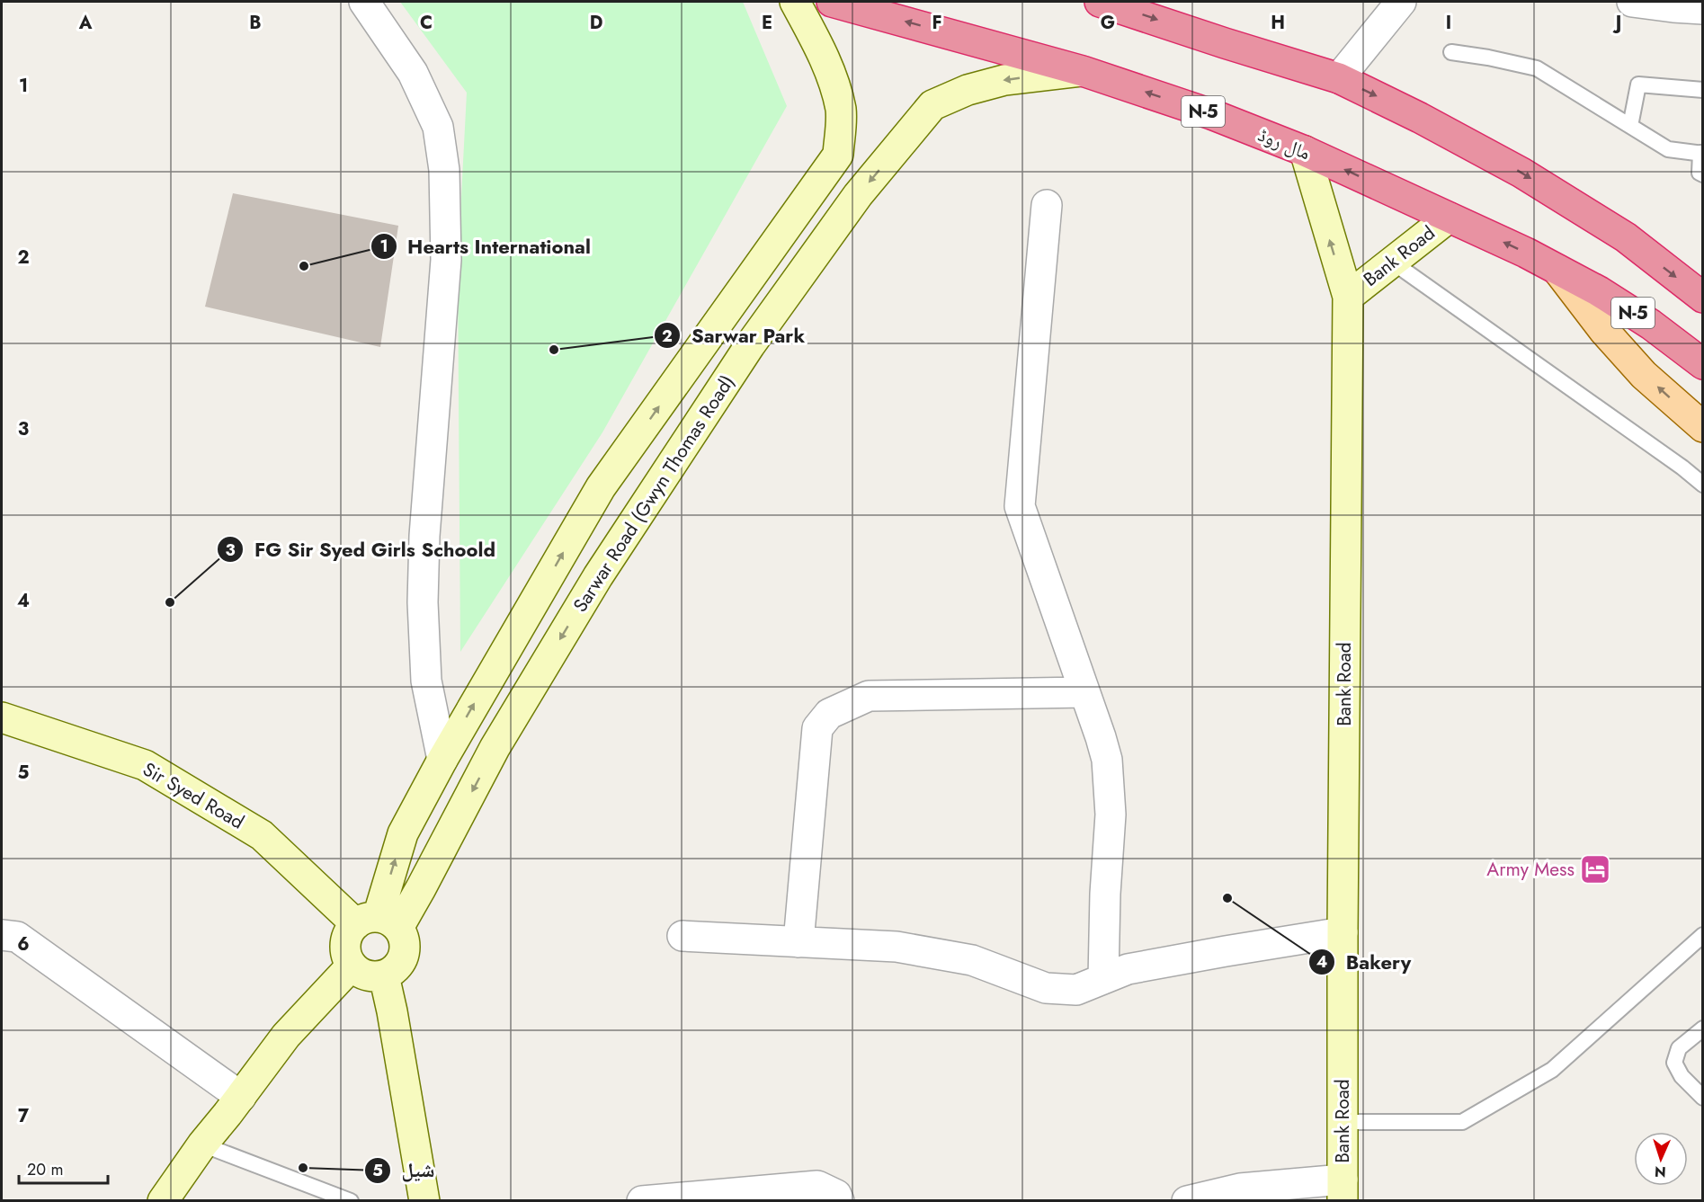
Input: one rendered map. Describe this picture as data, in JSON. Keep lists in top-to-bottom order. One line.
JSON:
{"streets":{"highway":["N-5","مال روڈ"],"street":["Bank Road","Sarwar Road (Gwyn Thomas Road)","Sir Syed Road"]},"crossings":[["مال روڈ","Bank Road"],["مال روڈ","Sarwar Road (Gwyn Thomas Road)"],["Sarwar Road (Gwyn Thomas Road)","Sir Syed Road"]],"places":{"other":["Hearts International","Sarwar Park","FG Sir Syed Girls Schoold","Bakery","شیل"],"hotel":["Army Mess"]},"scale_bar":"20 m","north":"bottom","grid":{"columns":["A","B","C","D","E","F","G","H","I","J"],"rows":["1","2","3","4","5","6","7"]}}
